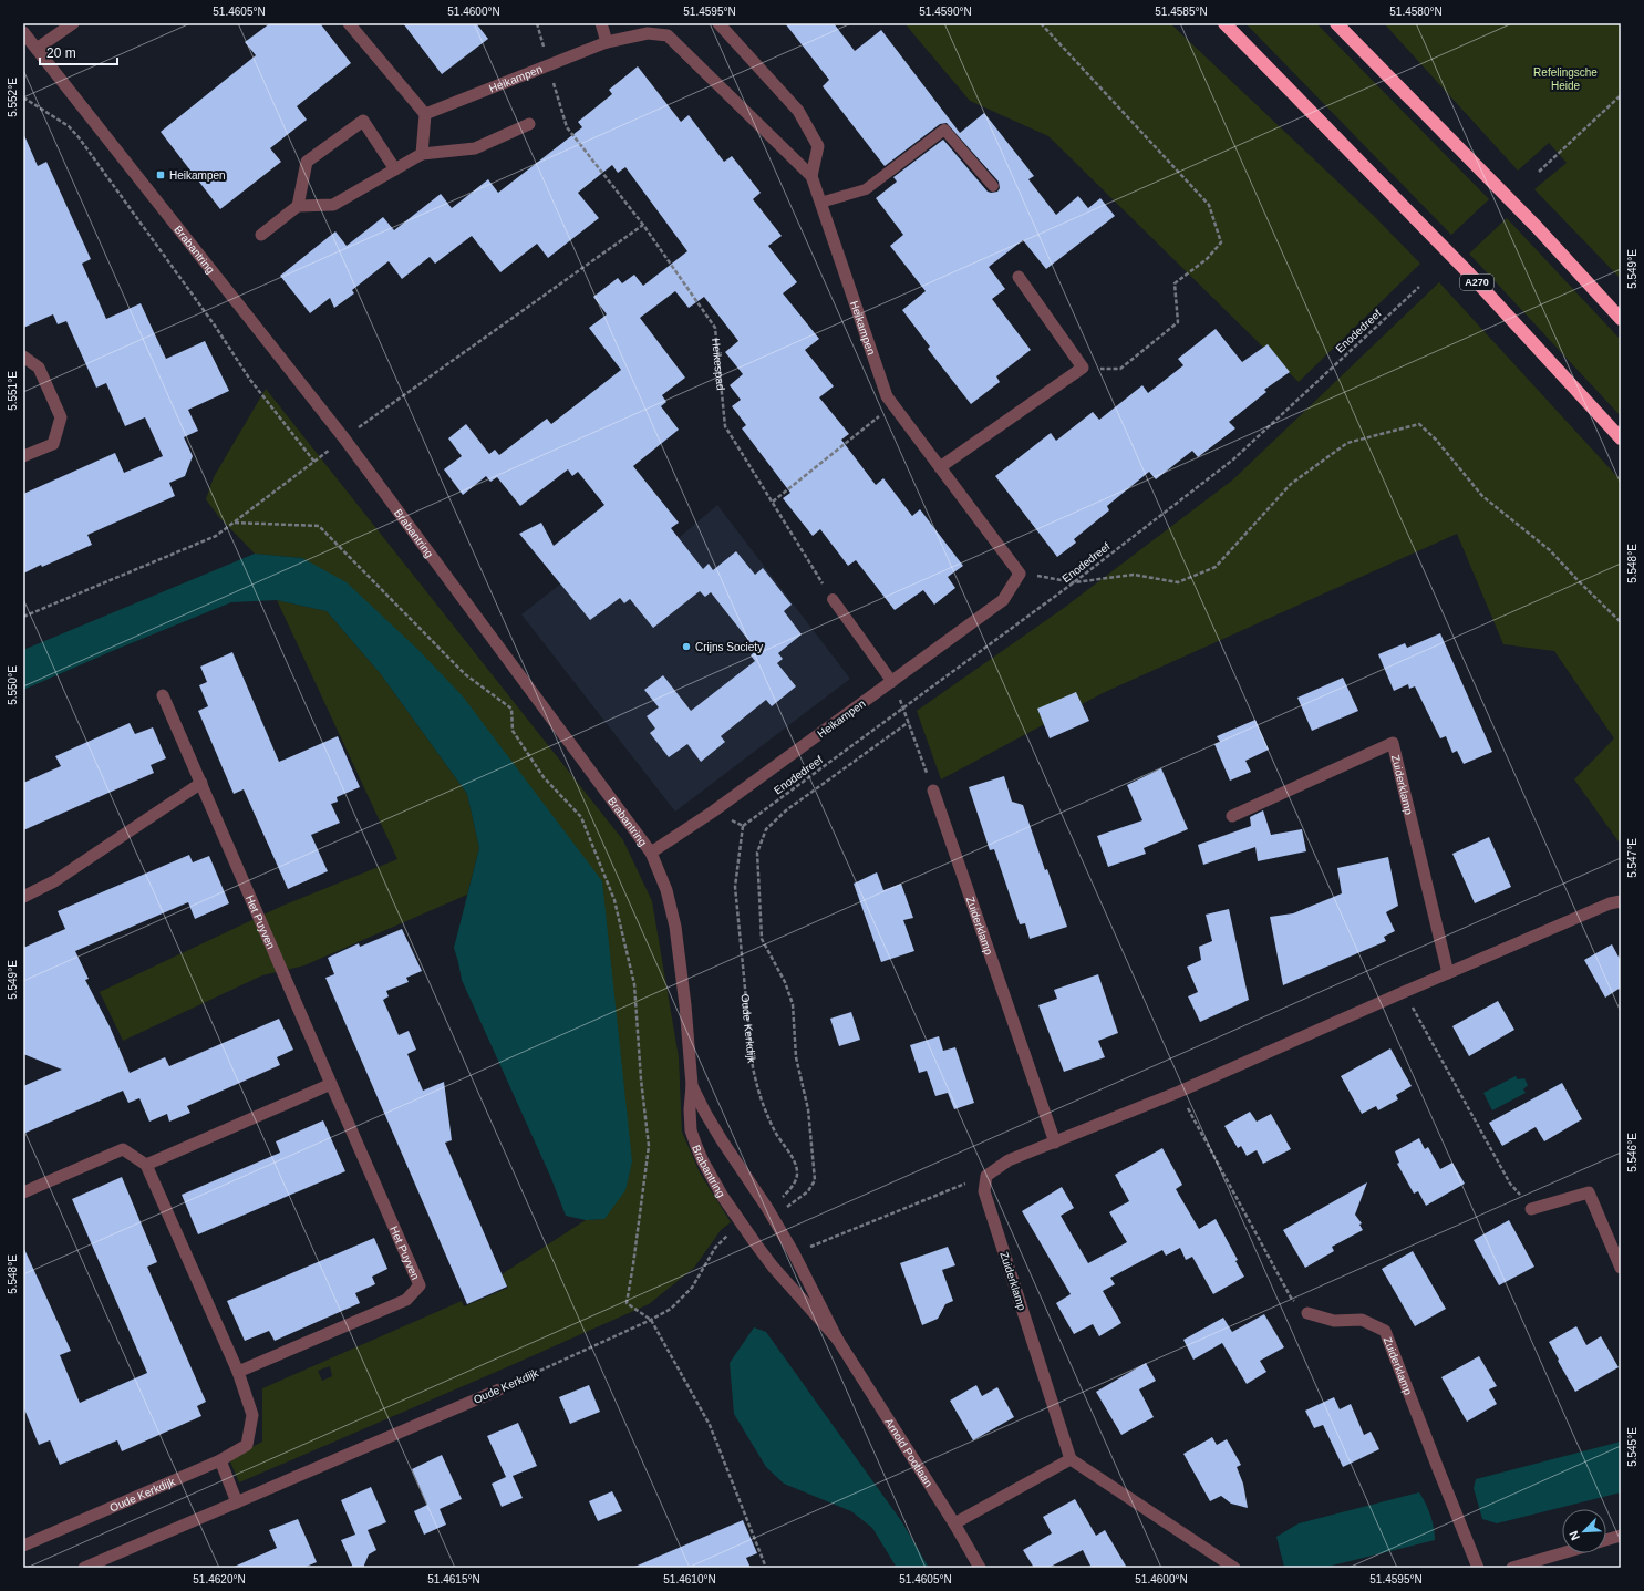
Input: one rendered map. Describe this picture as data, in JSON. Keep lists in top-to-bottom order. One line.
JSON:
{"streets":{"highway":["A270"],"street":["Heikampen","Brabantring","Zuiderklamp","Het Puyven","Oude Kerkdijk","Arnold Pootlaan"],"path":["Enodedreef","Heikespad"]},"crossings":[["Heikampen","Brabantring"],["Heikampen","Heikespad"],["Brabantring","Oude Kerkdijk"],["Brabantring","Arnold Pootlaan"],["Enodedreef","Oude Kerkdijk"],["Oude Kerkdijk","Arnold Pootlaan"]],"parks":["Refelingsche Heide"],"places":{"transit":["Heikampen"],"other":["Crijns Society"]},"scale_bar":"20 m","north":"bottom left","coordinates":["51.4605°N","51.4600°N","51.4595°N","51.4590°N","51.4585°N","51.4580°N","5.552°E","5.549°E","5.551°E","5.548°E","5.550°E","5.547°E","5.546°E","5.545°E","51.4620°N","51.4615°N","51.4610°N"]}
